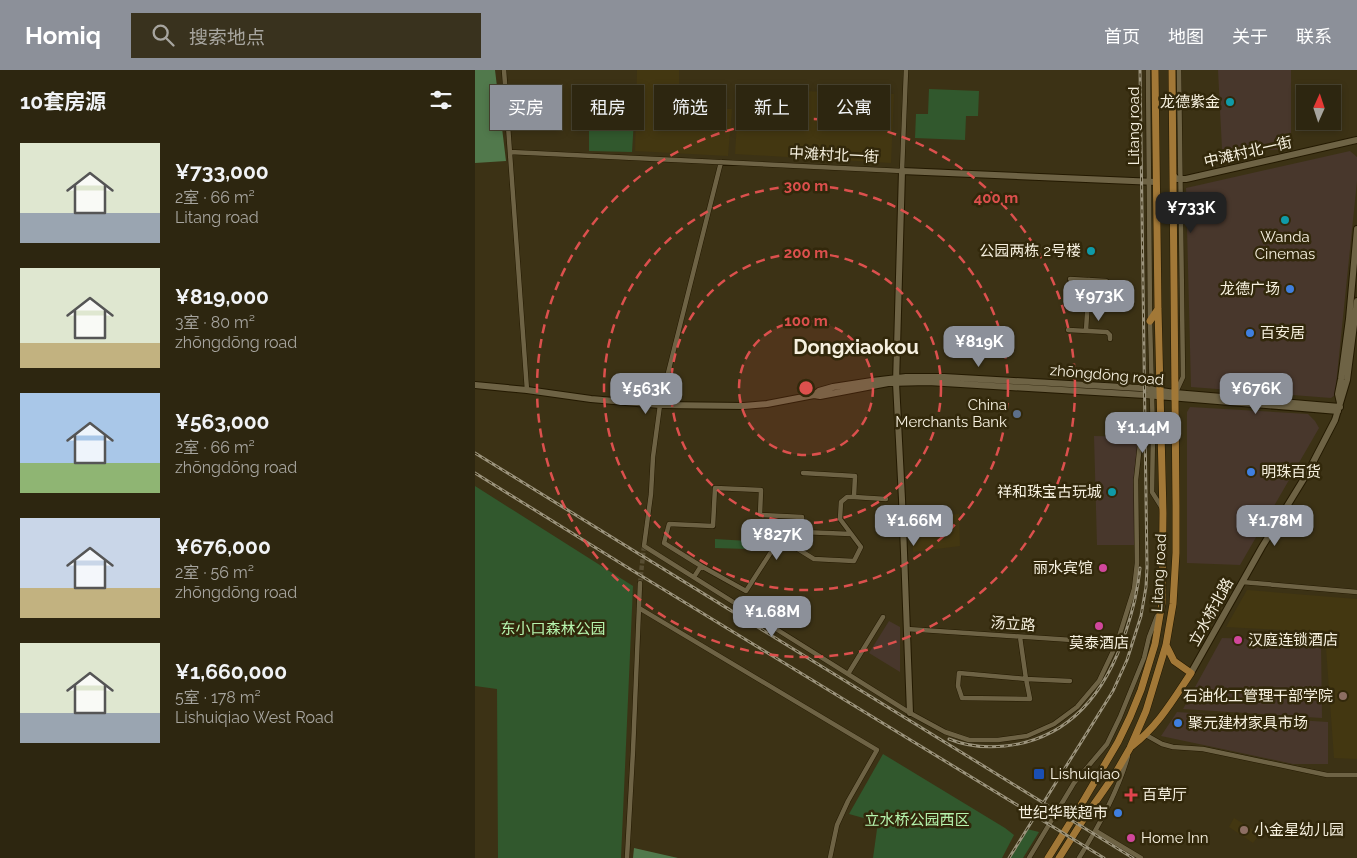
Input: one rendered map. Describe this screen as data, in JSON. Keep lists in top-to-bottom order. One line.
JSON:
{"streets":{"main road":["Litang road"],"street":["中滩村北一街","zhōngdōng road","立水桥北路","汤立路"]},"crossings":[["Litang road","中滩村北一街"],["Litang road","zhōngdōng road"],["zhōngdōng road","立水桥北路"]],"districts":["Dongxiaokou"],"parks":["东小口森林公园","立水桥公园西区"],"places":{"other":["龙德紫金","Wanda Cinemas","公园两栋 2号楼","龙德广场","百安居","China Merchants Bank","明珠百货","祥和珠宝古玩城","丽水宾馆","莫泰酒店","汉庭连锁酒店","石油化工管理干部学院","聚元建材家具市场","世纪华联超市","小金星幼儿园","Home Inn"],"transit":["Lishuiqiao"],"health":["百草厅"]},"north":"top","page":{"header":"Homiq","search":"搜索地点","nav":["首页","地图","关于","联系"],"heading":"10套房源","chip":["买房","租房","筛选","新上","公寓"],"list":[{"name":"¥733,000","note":"2室 · 66 m² · Litang road"},{"name":"¥819,000","note":"3室 · 80 m² · zhōngdōng road"},{"name":"¥563,000","note":"2室 · 66 m² · zhōngdōng road"},{"name":"¥676,000","note":"2室 · 56 m² · zhōngdōng road"},{"name":"¥1,660,000","note":"5室 · 178 m² · Lishuiqiao West Road"}],"price":["¥733K","¥973K","¥819K","¥563K","¥676K","¥1.14M","¥1.66M","¥1.78M","¥827K","¥1.68M"]},"rings":["300 m","400 m","200 m","100 m"]}
